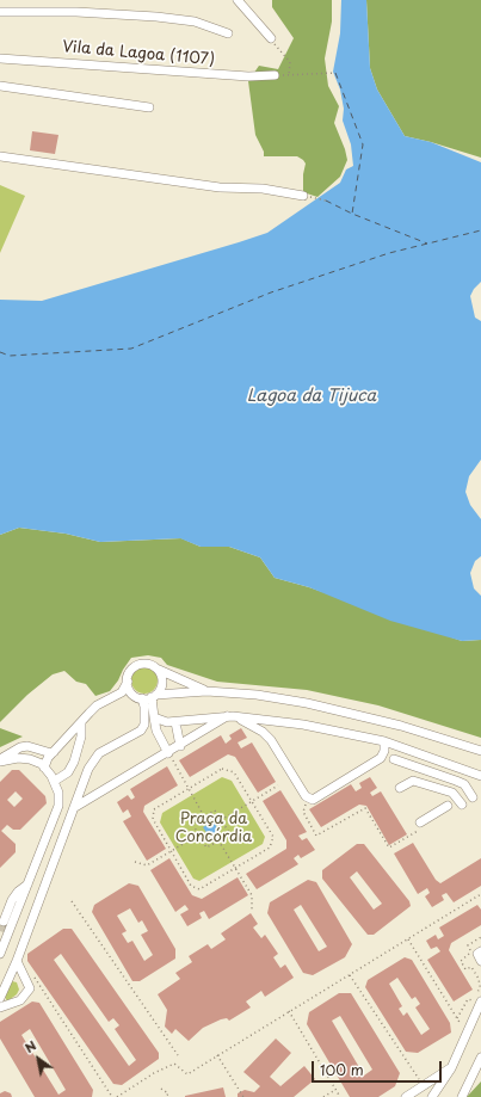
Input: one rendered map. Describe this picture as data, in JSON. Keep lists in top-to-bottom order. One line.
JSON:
{"streets":{"street":["Vila da Lagoa (1107)"]},"water":["Lagoa da Tijuca"],"parks":["Praça da Concórdia"],"scale_bar":"100 m","north":"top left"}
